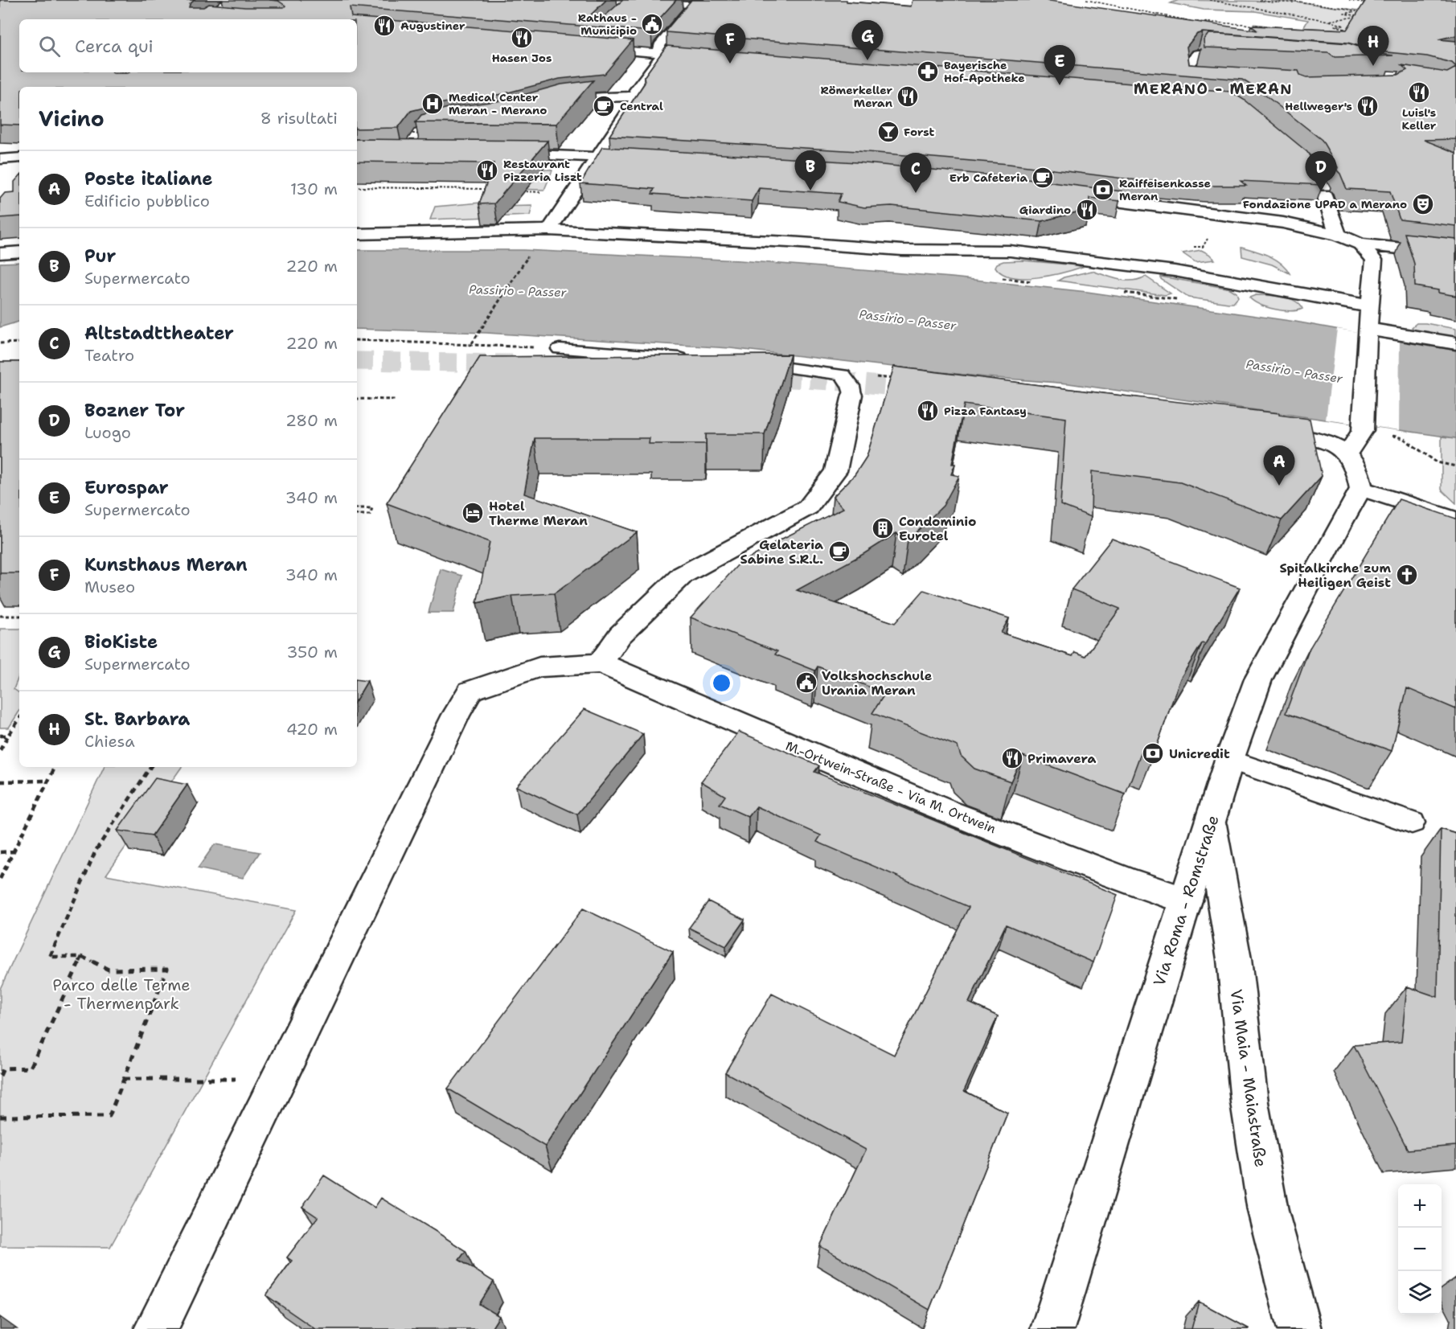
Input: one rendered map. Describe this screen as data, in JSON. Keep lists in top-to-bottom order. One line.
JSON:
{"streets":{"street":["M.-Ortwein-Straße - Via M. Ortwein","Via Roma - Romstraße","Via Maia - Maiastraße"]},"crossings":[["M.-Ortwein-Straße - Via M. Ortwein","Via Roma - Romstraße"],["Via Roma - Romstraße","Via Maia - Maiastraße"]],"districts":["MERANO - MERAN"],"water":["Passirio - Passer"],"parks":["Parco delle Terme - Thermenpark"],"places":{"public building":["Rathaus - Municipio","Volkshochschule Urania Meran"],"restaurant":["Augustiner","Hasen Jos","Luisl's Keller","Römerkeller Meran","Hellweger's","Restaurant Pizzeria Liszt","Giardino","Pizza Fantasy","Primavera"],"pharmacy":["Bayerische Hof-Apotheke"],"hospital":["Medical Center Meran - Merano"],"cafe":["Central","Erb Cafeteria","Gelateria Sabine S.R.L."],"bar":["Forst"],"bank":["Raiffeisenkasse Meran","Unicredit"],"theatre":["Fondazione UPAD a Merano"],"hotel":["Hotel Therme Meran"],"building":["Condominio Eurotel"],"church":["Spitalkirche zum Heiligen Geist"]},"page":{"search":"Cerca qui","pins":["G","F","H","E","B","D","C","A"],"heading":["Vicino","8 risultati"],"list":[{"mark":"A","name":"Poste italiane","note":"Edificio pubblico","value":"130 m"},{"mark":"B","name":"Pur","note":"Supermercato","value":"220 m"},{"mark":"C","name":"Altstadttheater","note":"Teatro","value":"220 m"},{"mark":"D","name":"Bozner Tor","note":"Luogo","value":"280 m"},{"mark":"E","name":"Eurospar","note":"Supermercato","value":"340 m"},{"mark":"F","name":"Kunsthaus Meran","note":"Museo","value":"340 m"},{"mark":"G","name":"BioKiste","note":"Supermercato","value":"350 m"},{"mark":"H","name":"St. Barbara","note":"Chiesa","value":"420 m"}],"map_buttons":["+","−"]}}
